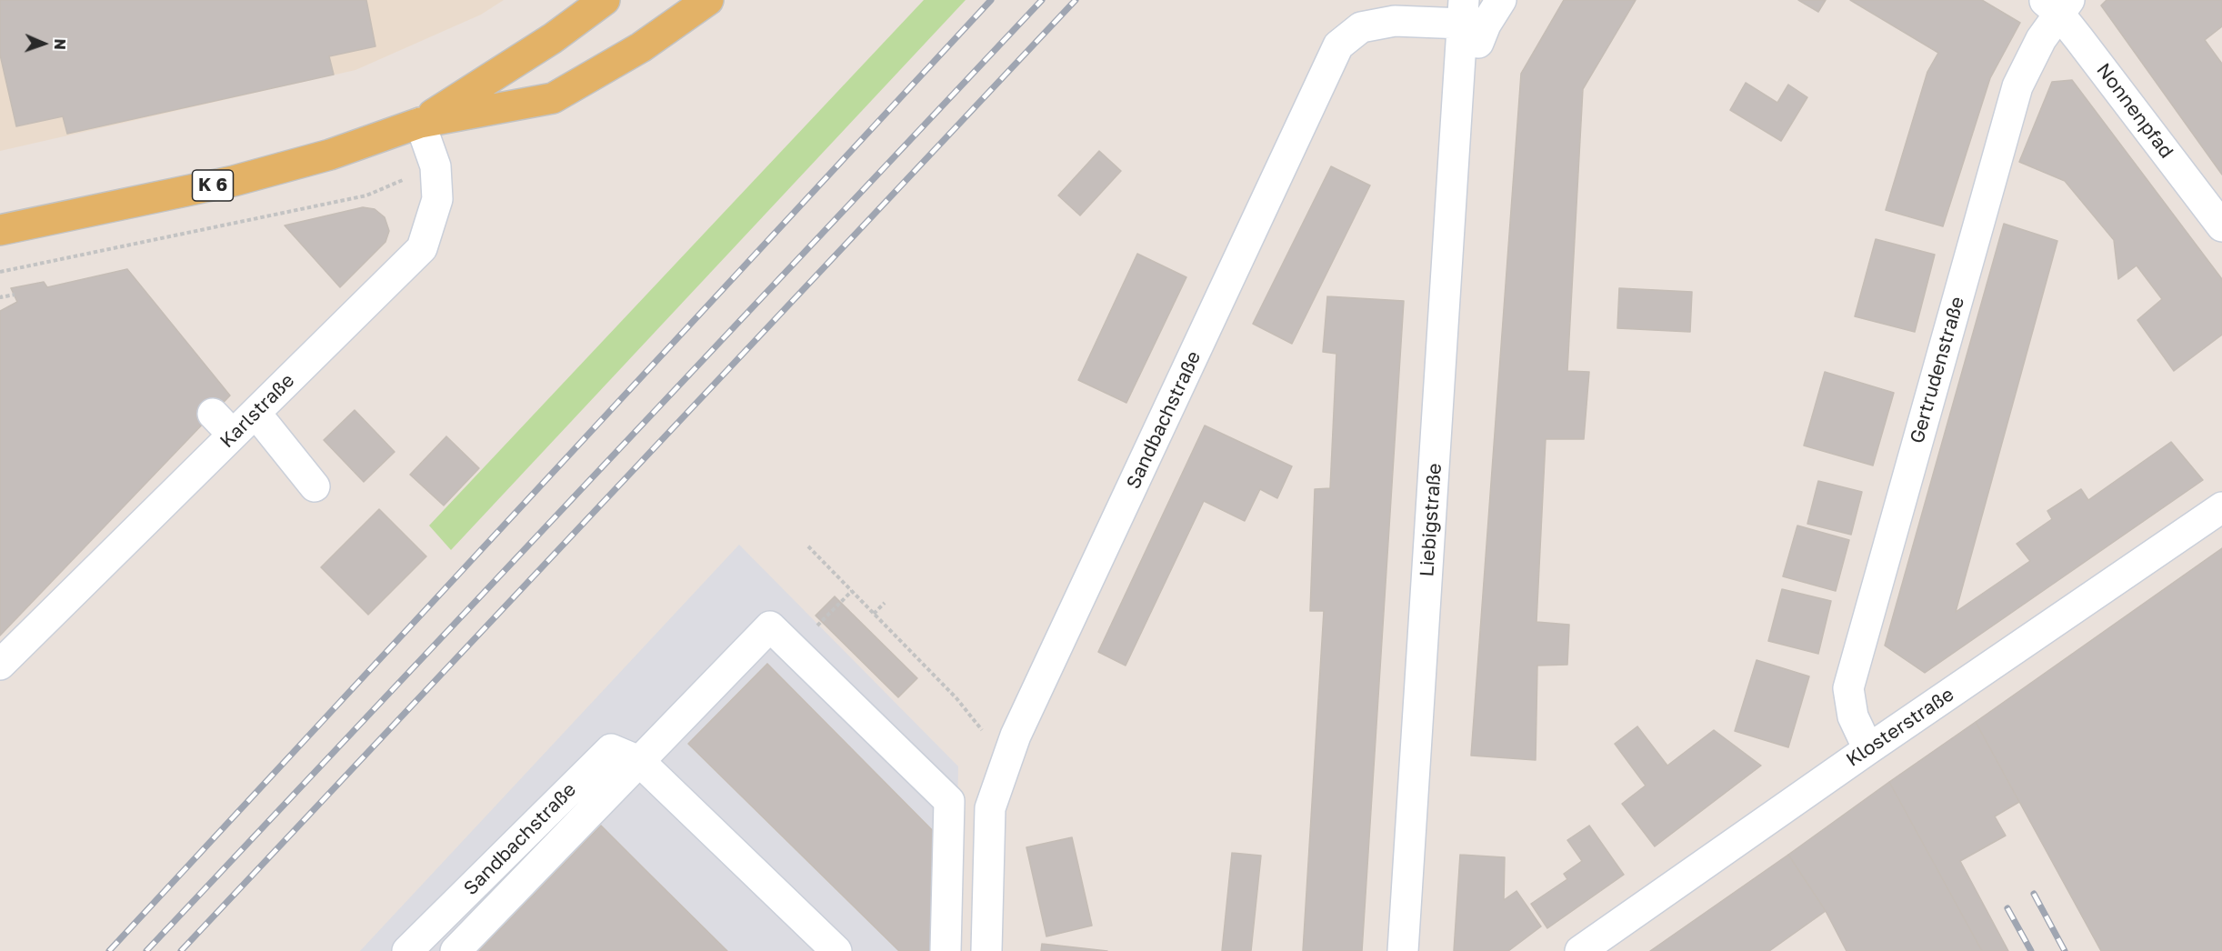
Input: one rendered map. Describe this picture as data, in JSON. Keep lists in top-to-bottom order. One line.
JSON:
{"streets":{"main road":["K 6"],"street":["Nonnenpfad","Gertrudenstraße","Karlstraße","Sandbachstraße","Liebigstraße","Klosterstraße"]},"crossings":[["Nonnenpfad","Gertrudenstraße"],["K 6","Karlstraße"],["Gertrudenstraße","Klosterstraße"],["Sandbachstraße","Liebigstraße"]],"north":"right"}
